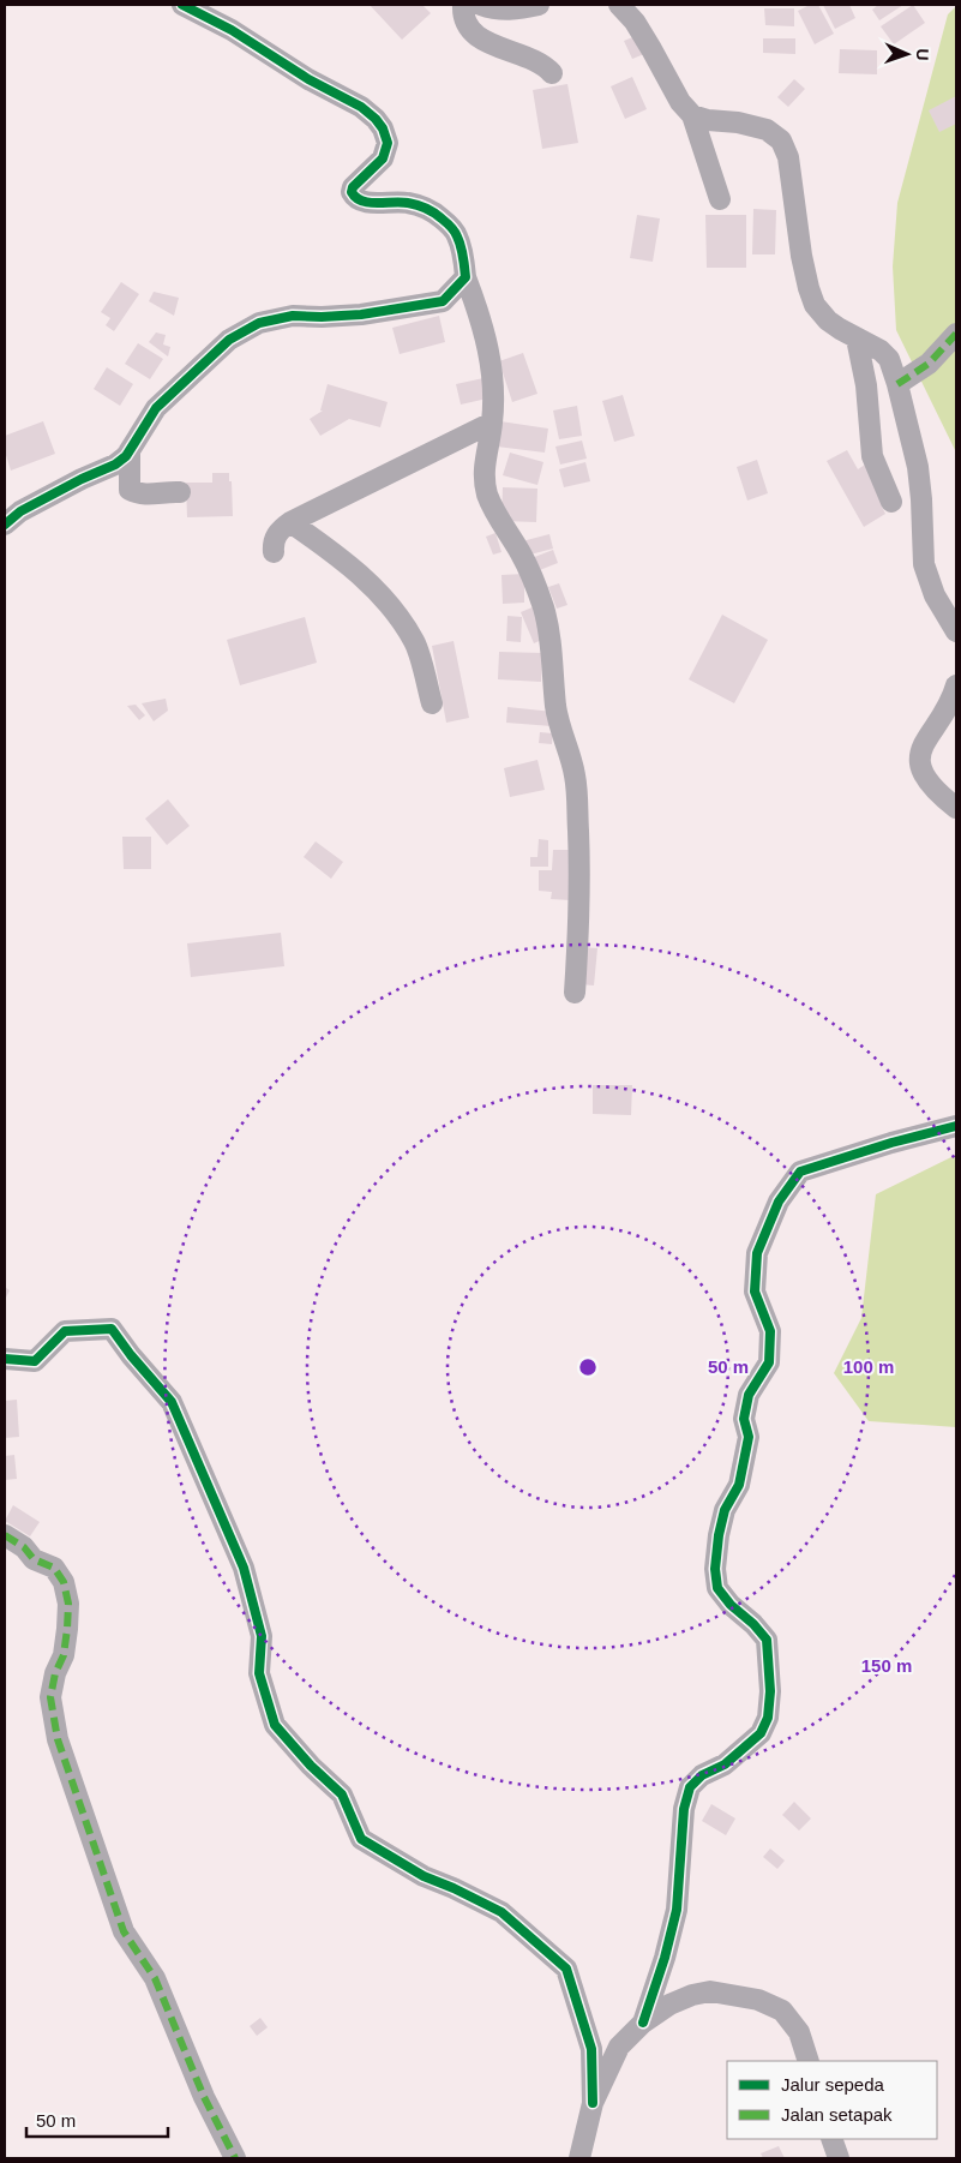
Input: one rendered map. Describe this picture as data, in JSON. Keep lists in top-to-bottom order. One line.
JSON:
{"legend":["Jalur sepeda","Jalan setapak"],"scale_bar":"50 m","north":"right","rings":["50 m","100 m","150 m"]}
